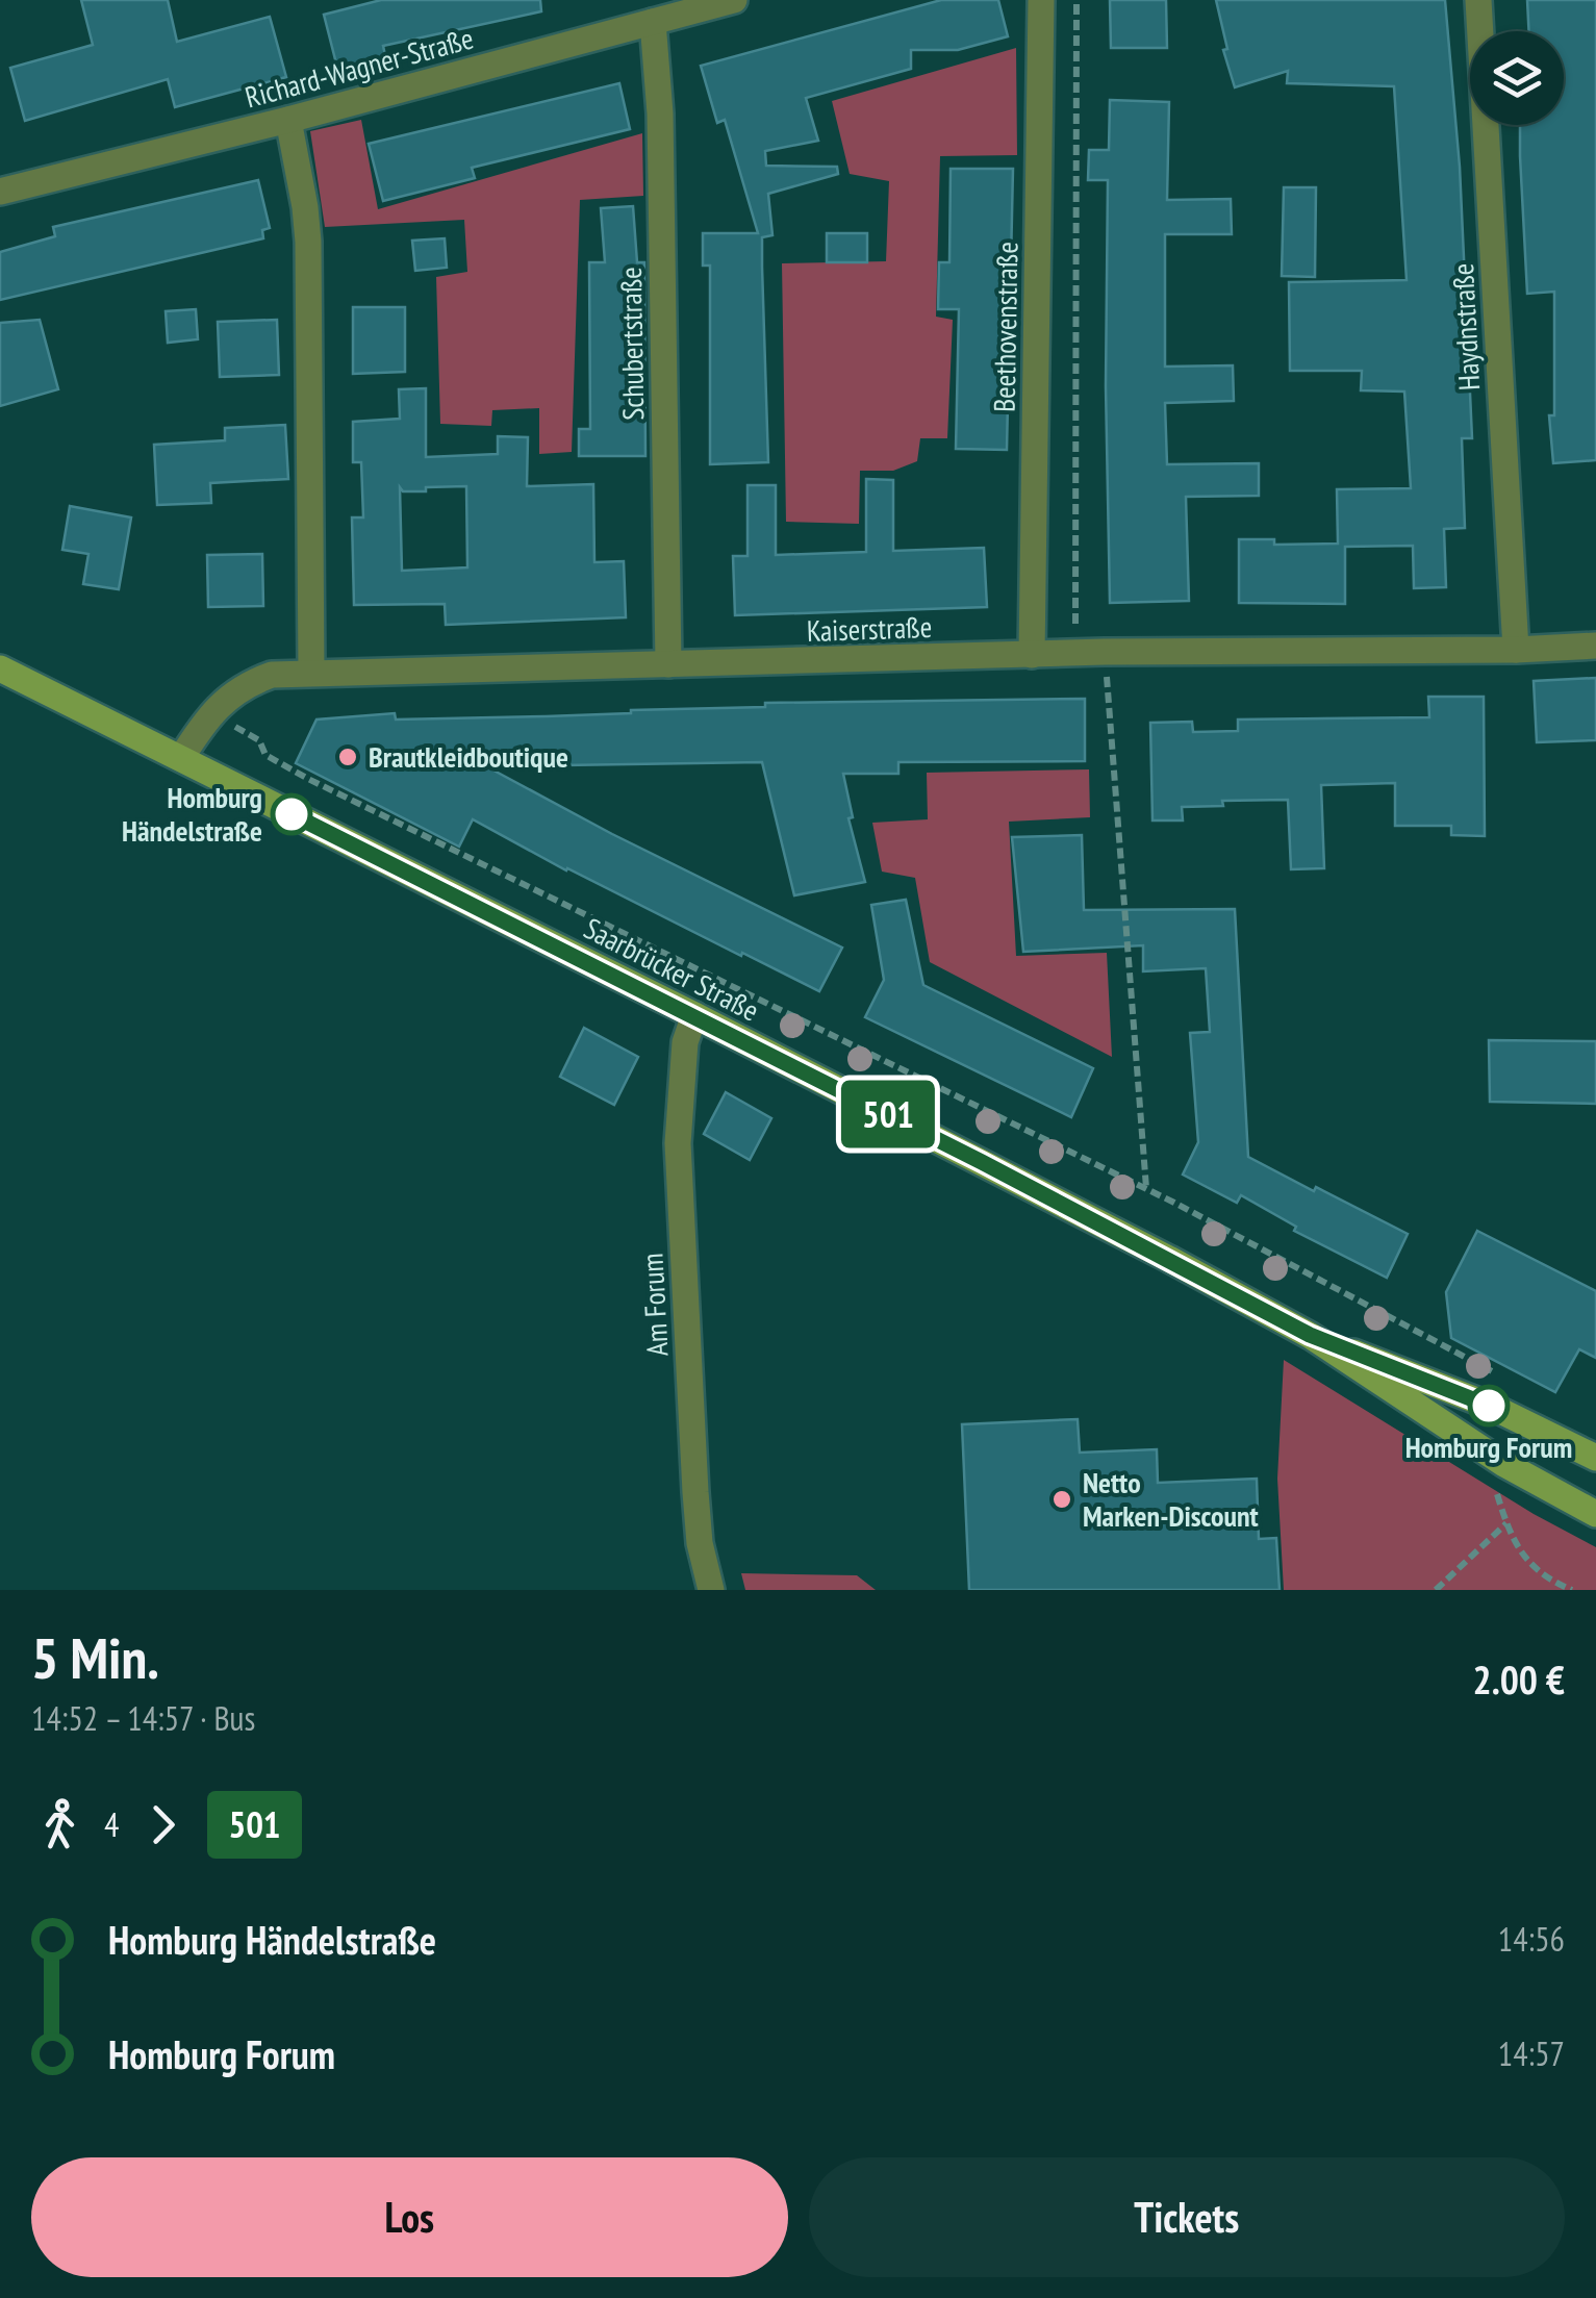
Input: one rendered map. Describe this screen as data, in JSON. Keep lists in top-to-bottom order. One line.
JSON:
{"streets":{"main road":["Saarbrücker Straße"],"street":["Richard-Wagner-Straße","Beethovenstraße","Haydnstraße","Schubertstraße","Kaiserstraße","Am Forum"]},"crossings":[["Richard-Wagner-Straße","Schubertstraße"],["Beethovenstraße","Kaiserstraße"],["Haydnstraße","Kaiserstraße"],["Schubertstraße","Kaiserstraße"],["Kaiserstraße","Saarbrücker Straße"],["Saarbrücker Straße","Am Forum"]],"places":["Brautkleidboutique","Homburg Händelstraße","Homburg Forum","Netto Marken-Discount"],"lines":["bus line 501"],"page":{"on_map":"501","heading":["5 Min.","14:52 – 14:57 · Bus","2.00 €"],"legs":["4","501"],"list":[{"name":"Homburg Händelstraße","value":"14:56"},{"name":"Homburg Forum","value":"14:57"}],"buttons":["Los","Tickets"]}}
